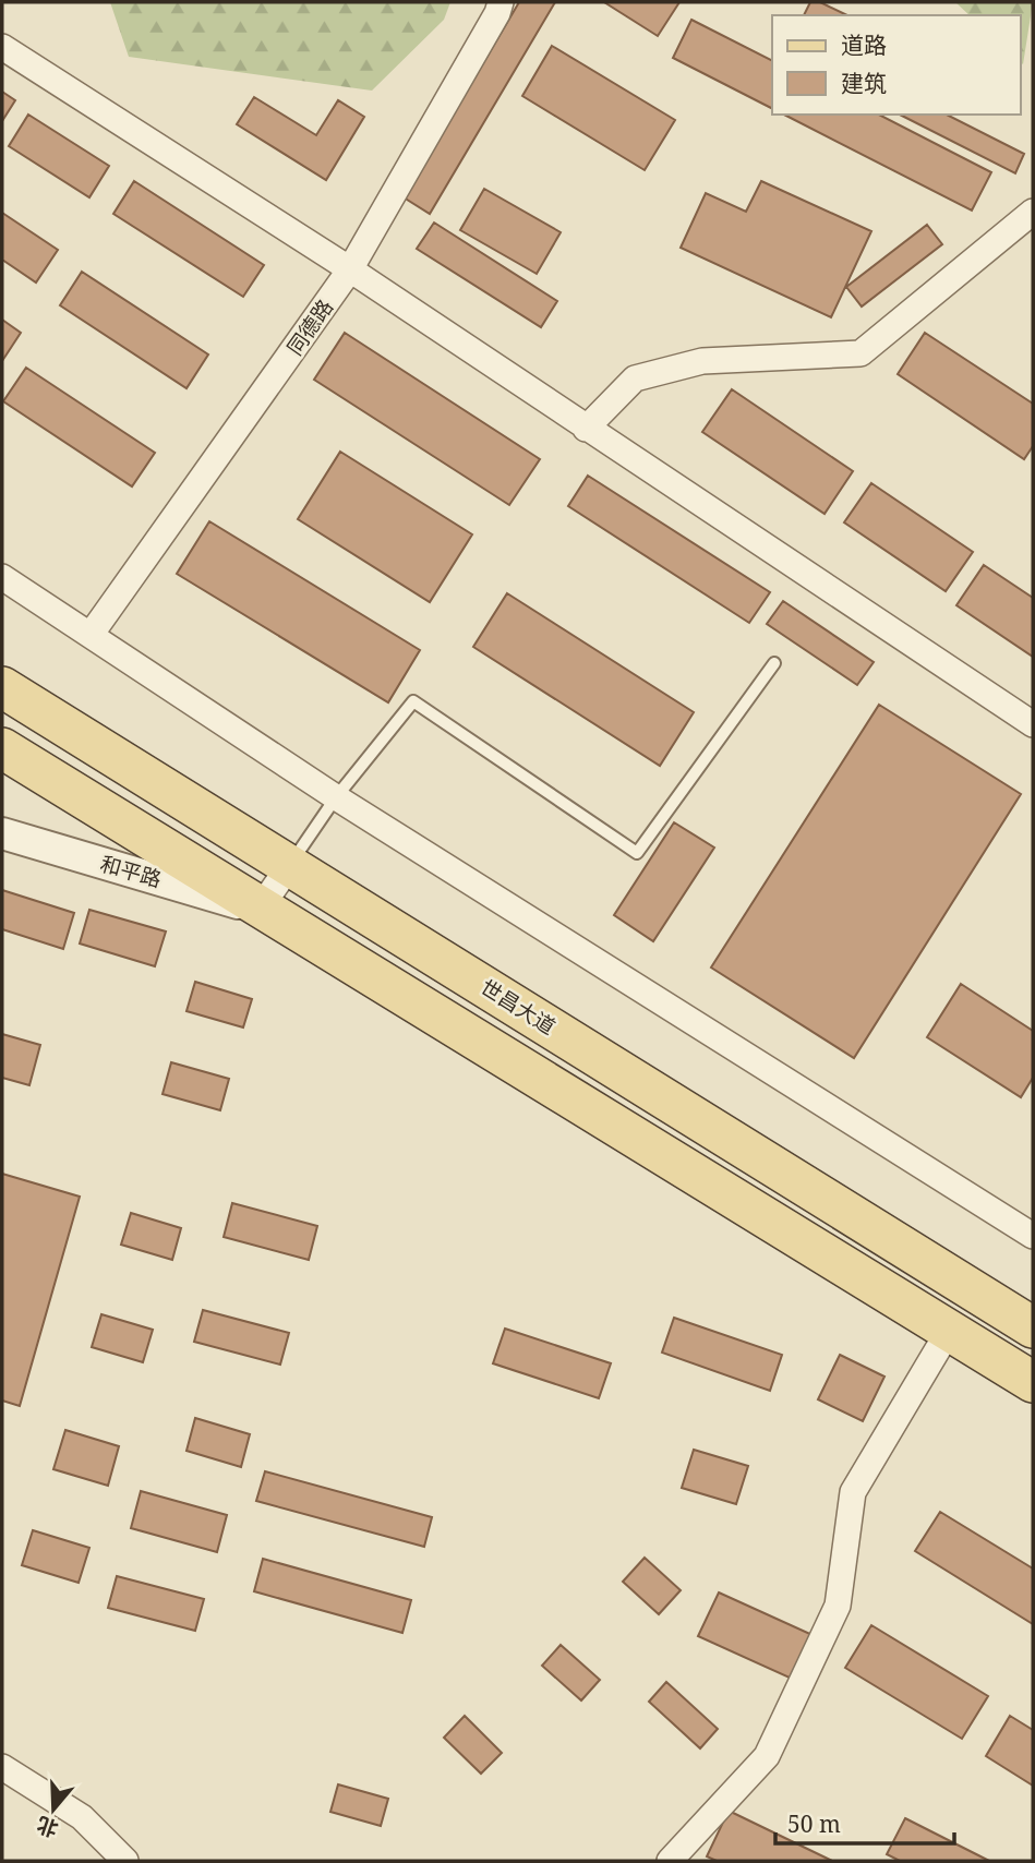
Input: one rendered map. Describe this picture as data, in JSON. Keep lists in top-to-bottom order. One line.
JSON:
{"streets":{"main road":["世昌大道"],"street":["同德路","和平路"]},"legend":["道路","建筑"],"scale_bar":"50 m","north":"bottom"}
